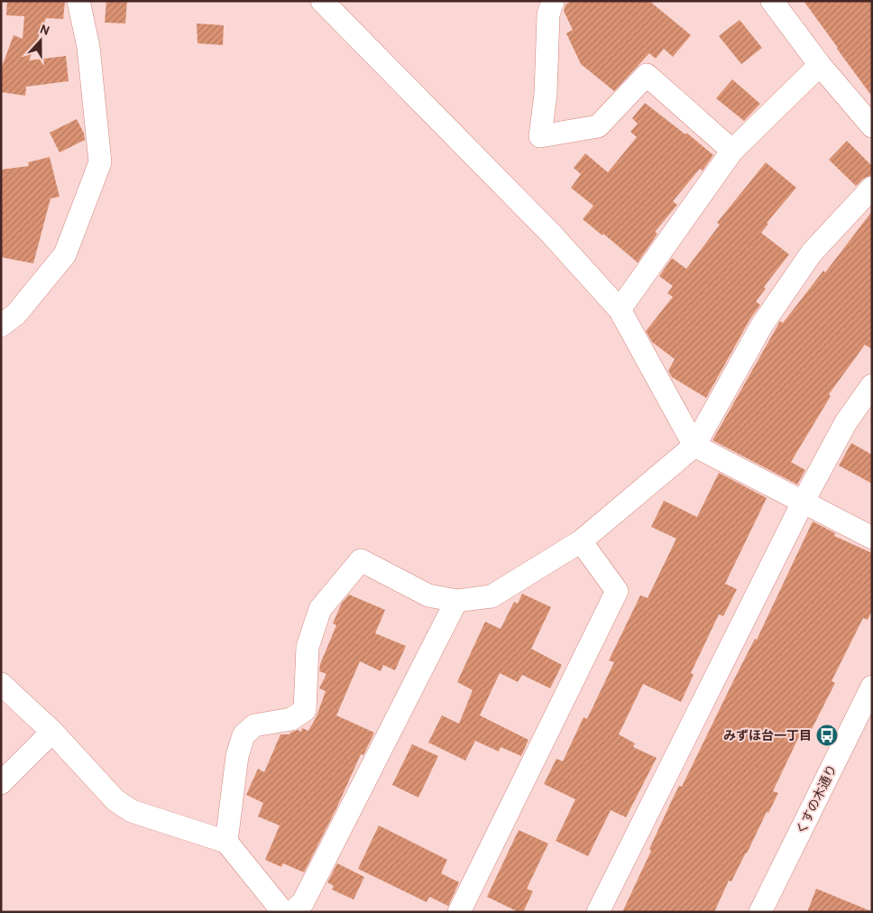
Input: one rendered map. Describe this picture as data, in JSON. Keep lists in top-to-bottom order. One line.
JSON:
{"streets":{"street":["くすの木通り"]},"places":{"bus stop":["みずほ台一丁目"]},"north":"top"}
